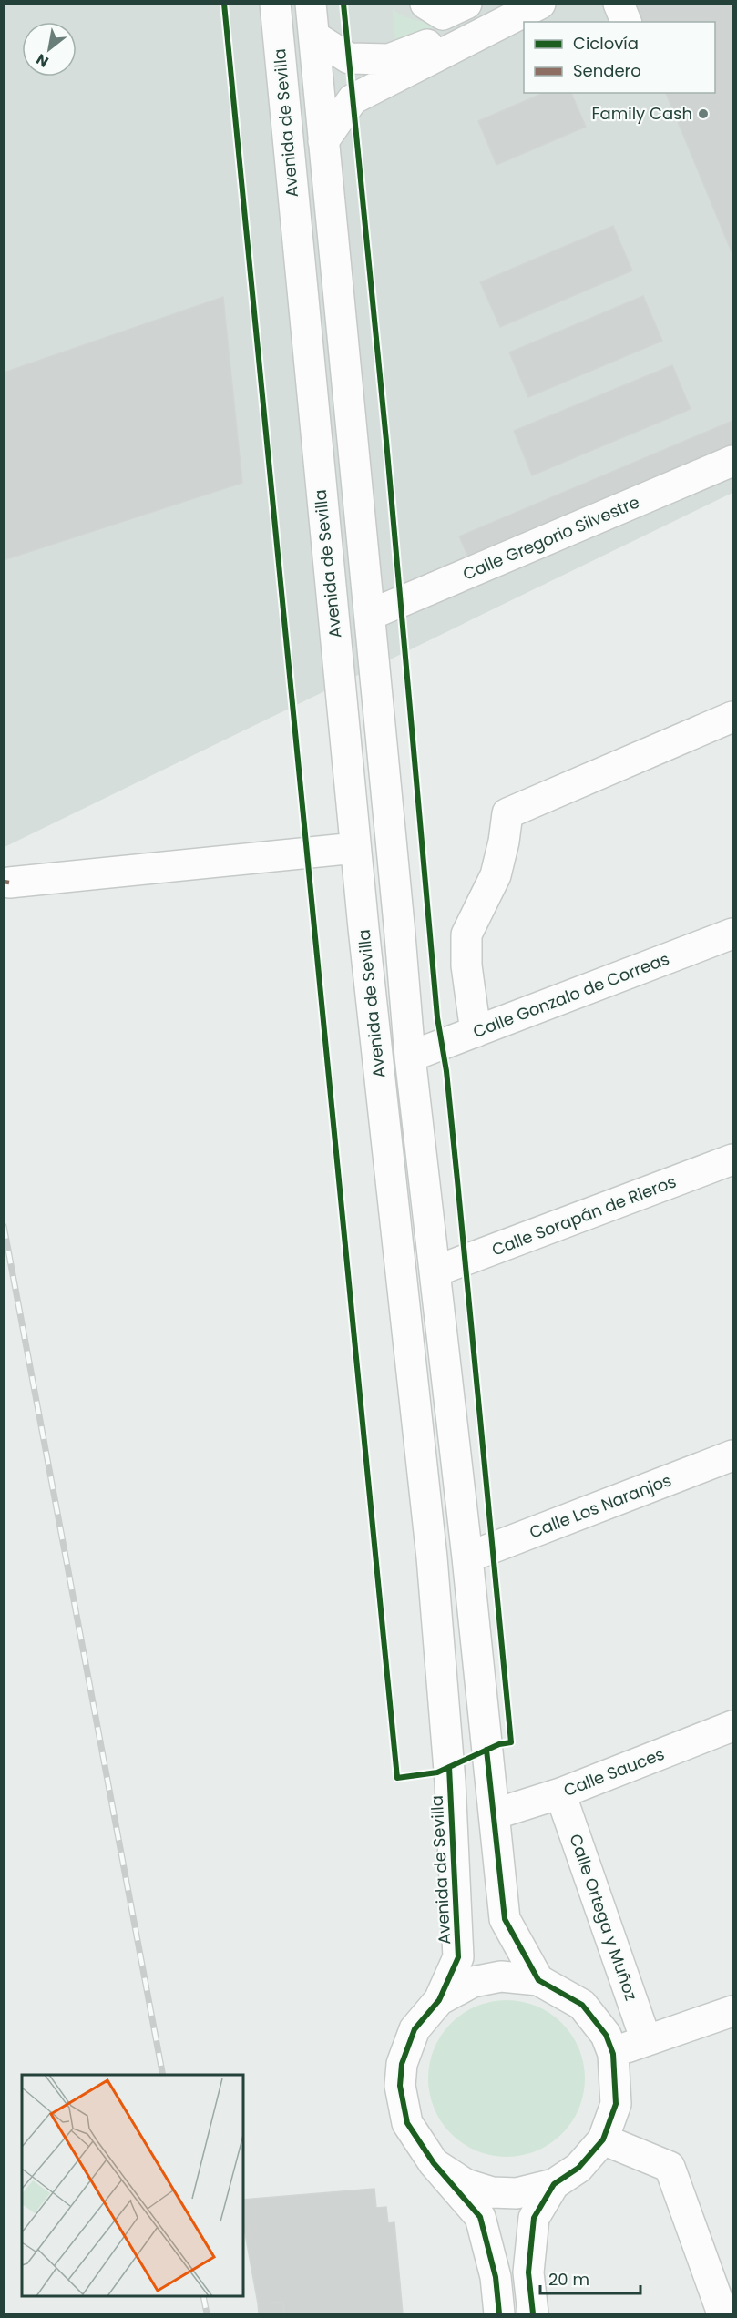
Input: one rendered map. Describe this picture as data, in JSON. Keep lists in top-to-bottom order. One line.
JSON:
{"streets":{"street":["Avenida de Sevilla","Calle Gregorio Silvestre","Calle Gonzalo de Correas","Calle Sorapán de Rieros","Calle Los Naranjos","Calle Sauces","Calle Ortega y Muñoz"]},"crossings":[["Avenida de Sevilla","Calle Gregorio Silvestre"],["Avenida de Sevilla","Calle Gonzalo de Correas"],["Avenida de Sevilla","Calle Sorapán de Rieros"],["Avenida de Sevilla","Calle Los Naranjos"],["Avenida de Sevilla","Calle Sauces"],["Calle Sauces","Calle Ortega y Muñoz"]],"places":["Family Cash"],"legend":["Ciclovía","Sendero"],"scale_bar":"20 m","north":"bottom left"}
